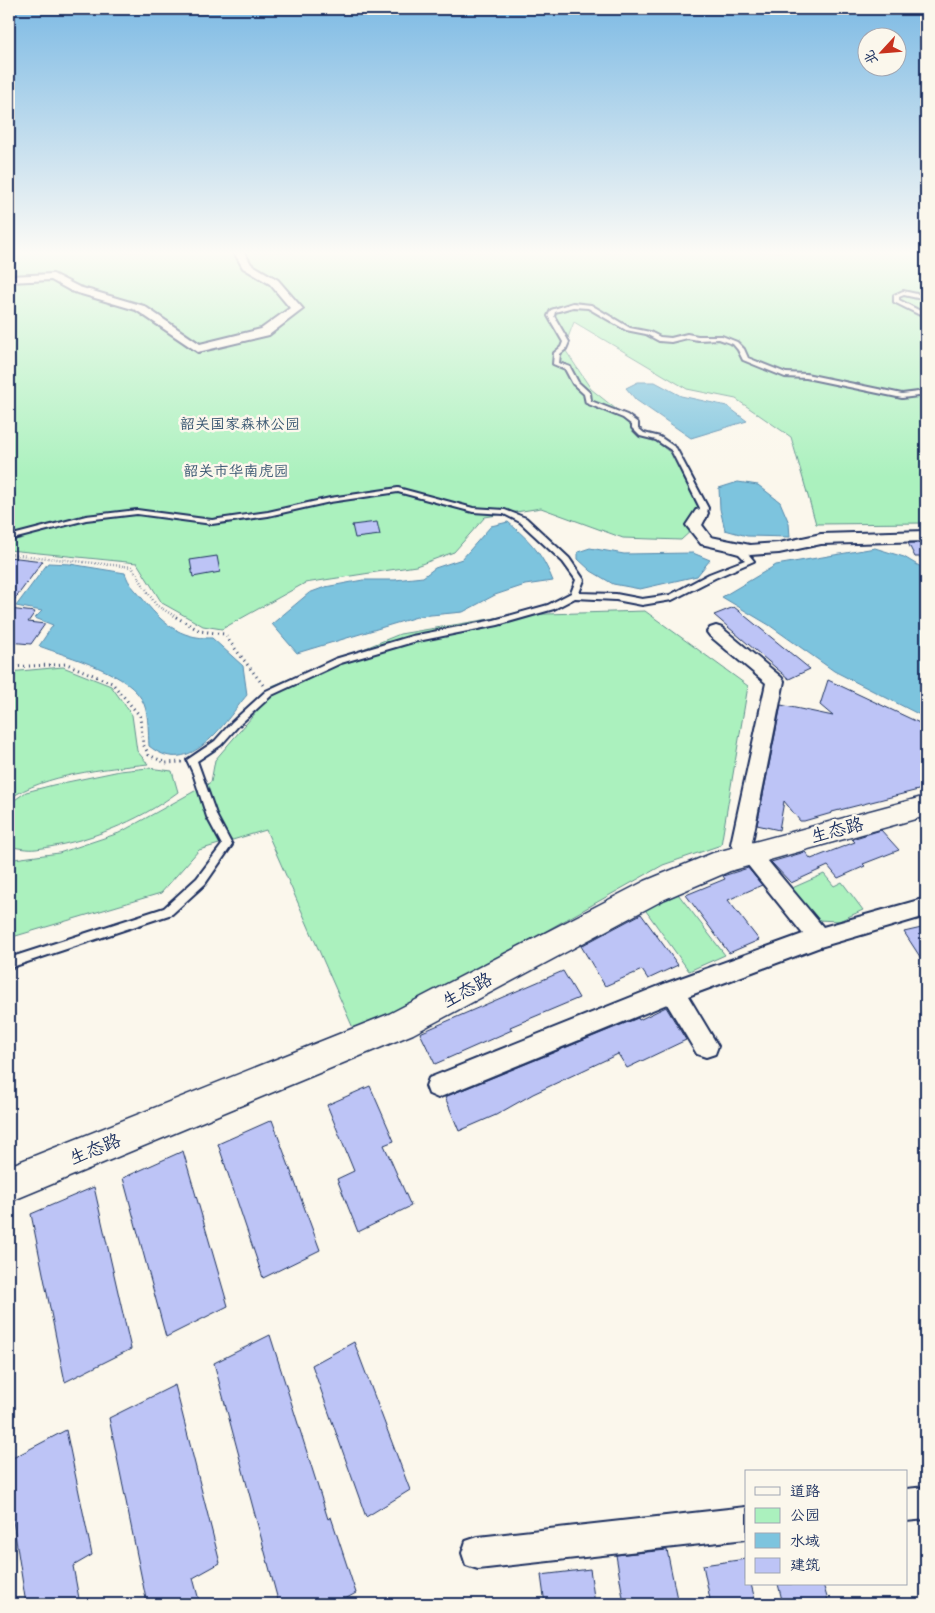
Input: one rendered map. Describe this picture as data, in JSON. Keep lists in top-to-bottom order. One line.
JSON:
{"streets":{"street":["生态路"]},"parks":["韶关国家森林公园","韶关市华南虎园"],"legend":["道路","公园","水域","建筑"],"north":"bottom left"}
